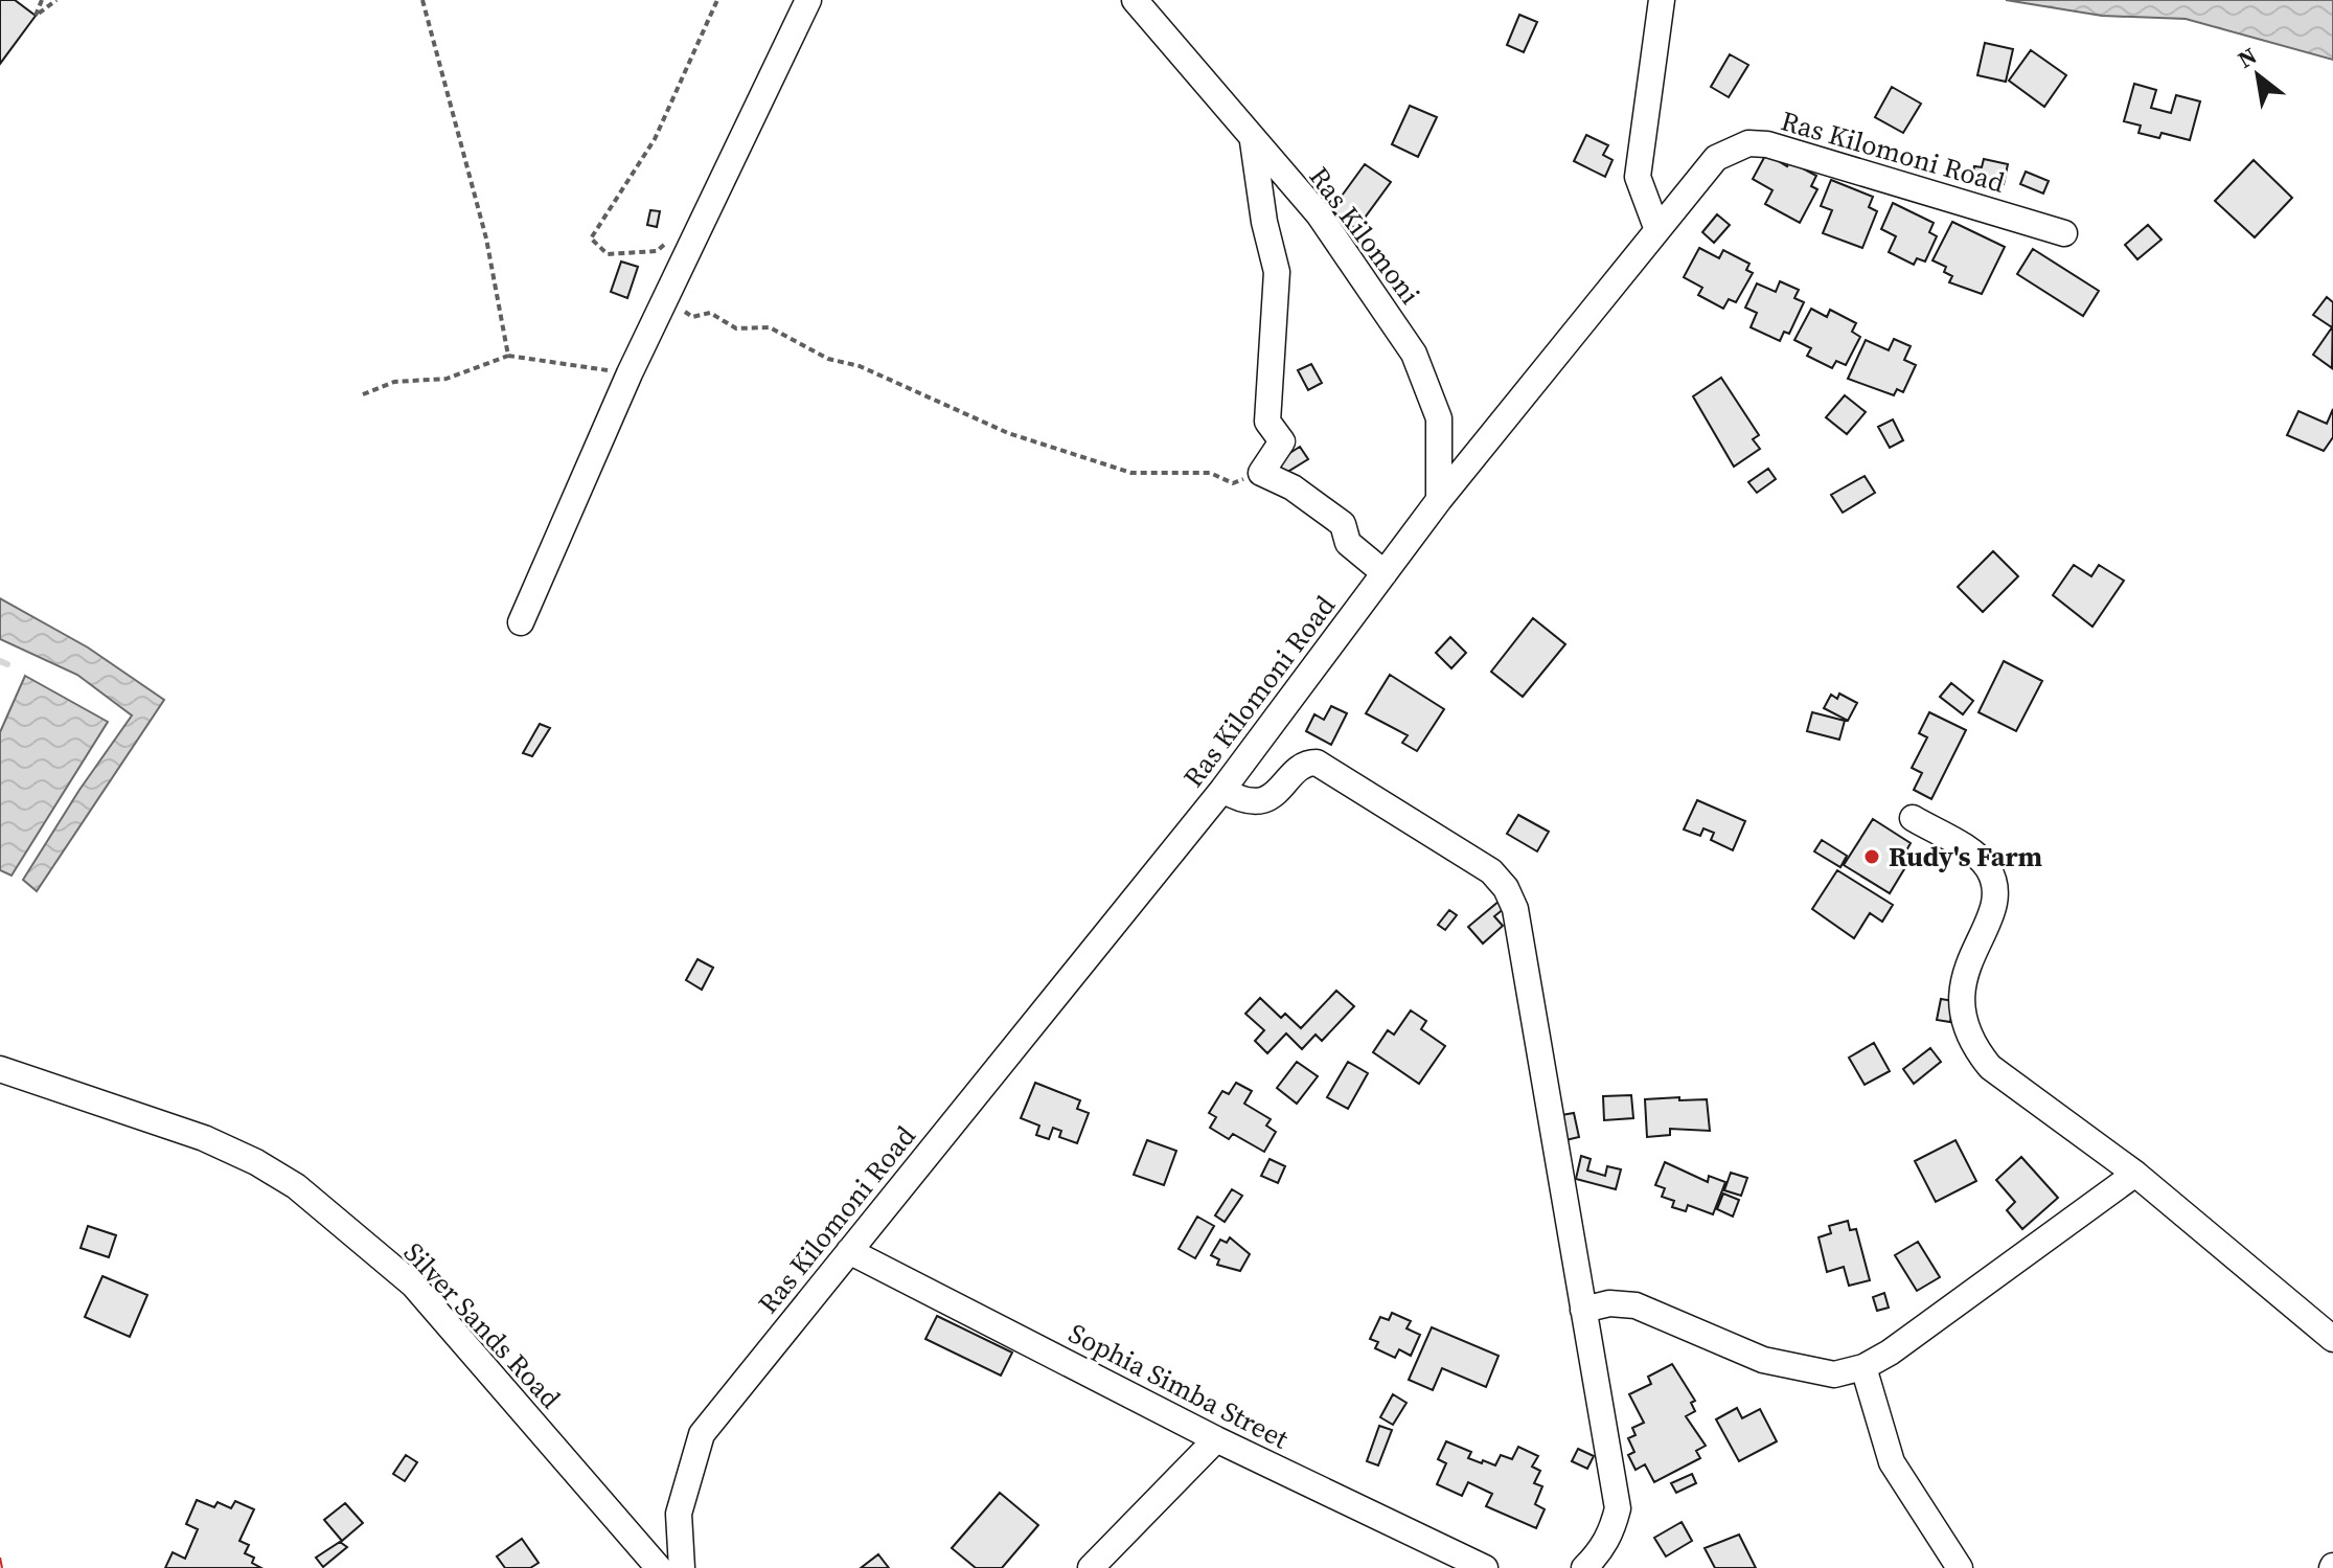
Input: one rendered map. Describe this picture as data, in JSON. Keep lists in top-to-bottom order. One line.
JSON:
{"streets":{"street":["Ras Kilomoni Road","Ras Kilomoni","Silver Sands Road","Sophia Simba Street"]},"crossings":[["Ras Kilomoni Road","Ras Kilomoni"],["Ras Kilomoni Road","Sophia Simba Street"]],"places":["Rudy's Farm"],"north":"top left"}
